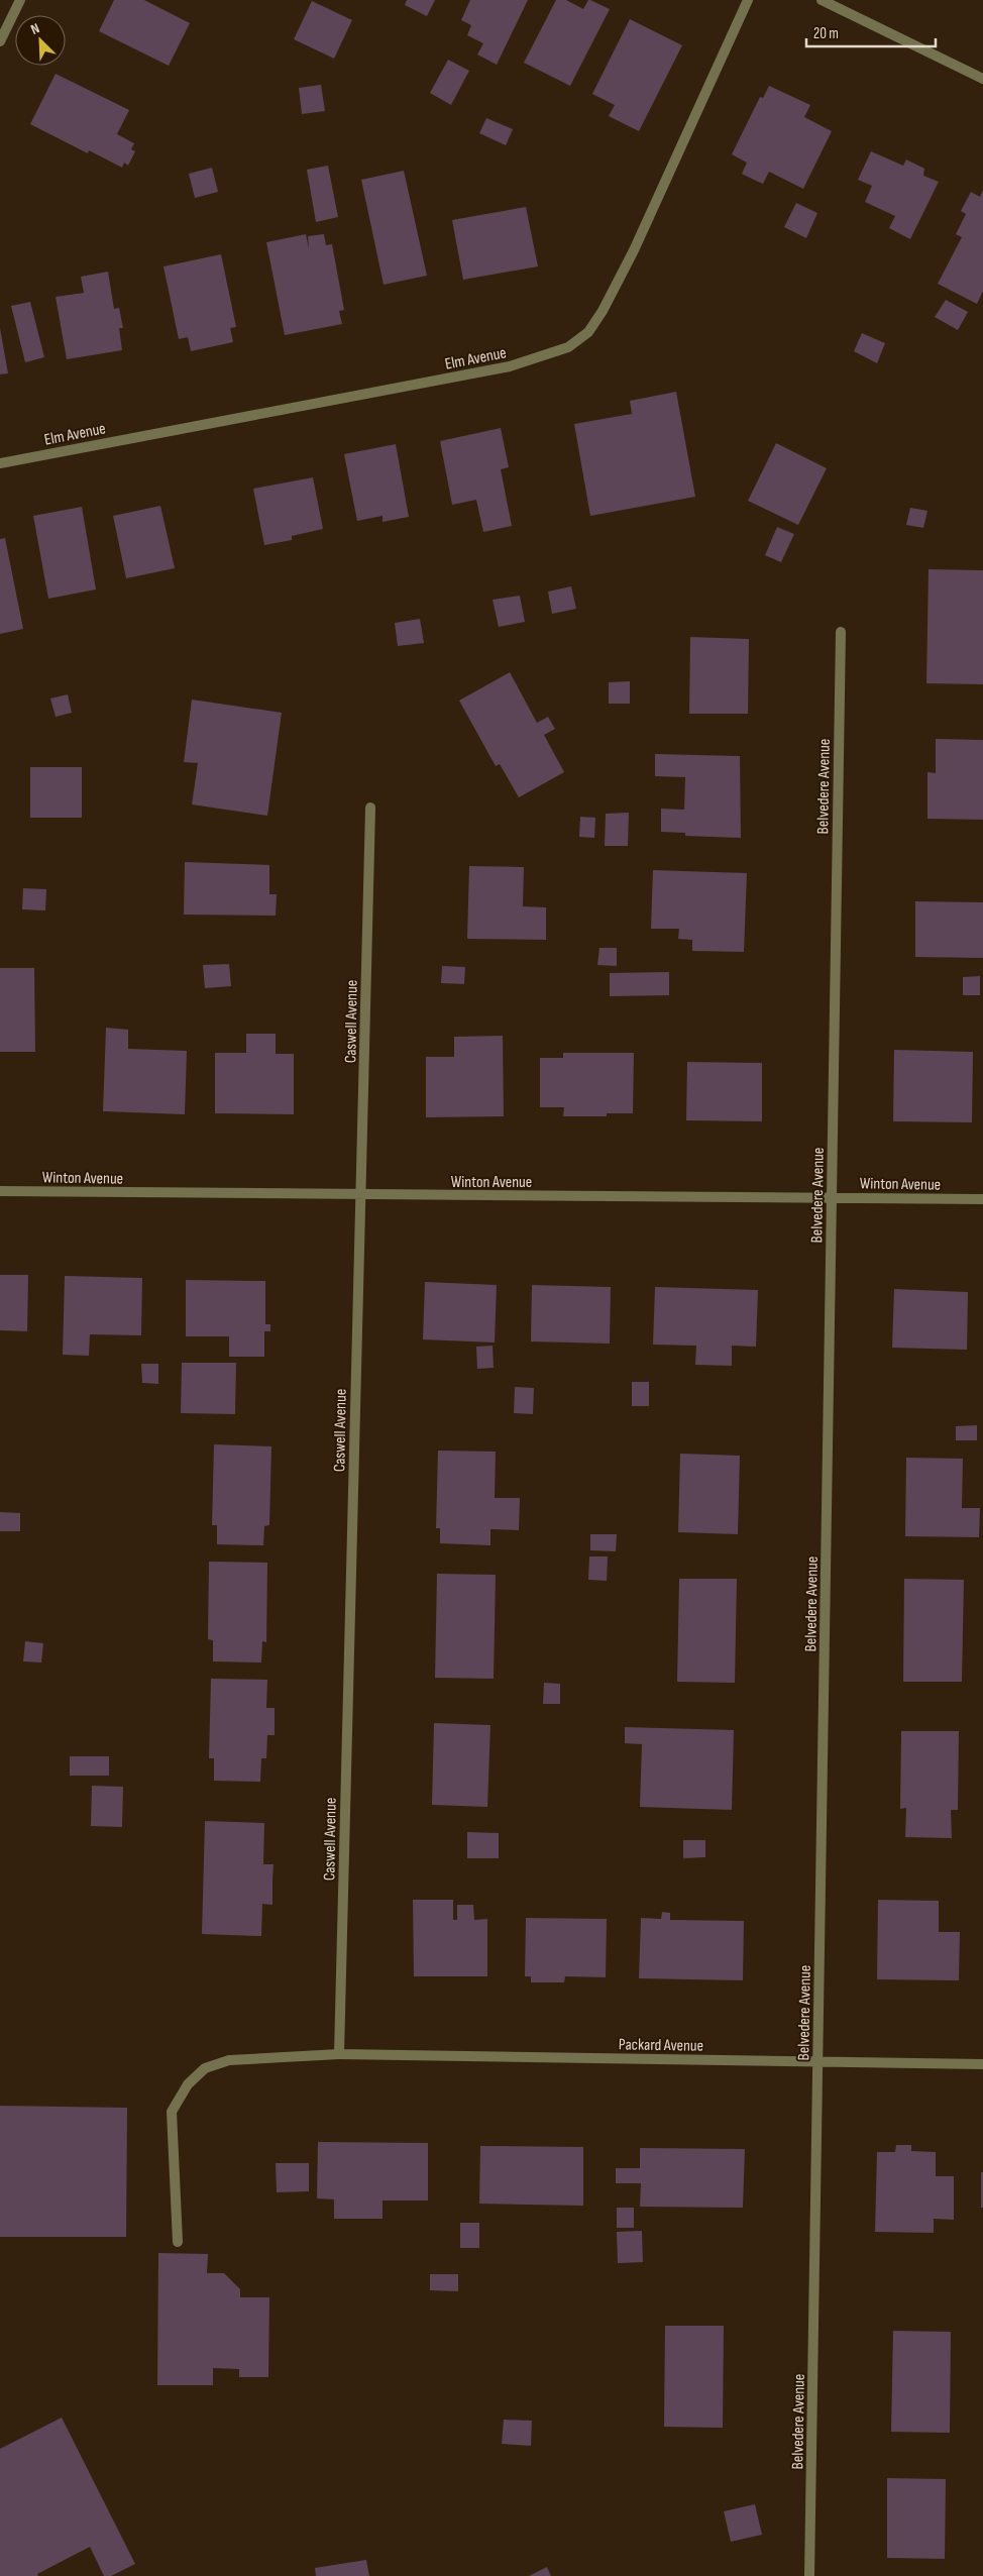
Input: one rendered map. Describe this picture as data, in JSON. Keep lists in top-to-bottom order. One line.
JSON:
{"streets":{"street":["Elm Avenue","Belvedere Avenue","Caswell Avenue","Winton Avenue","Packard Avenue"]},"crossings":[["Belvedere Avenue","Winton Avenue"],["Belvedere Avenue","Packard Avenue"],["Caswell Avenue","Winton Avenue"],["Caswell Avenue","Packard Avenue"]],"scale_bar":"20 m","north":"top left"}
